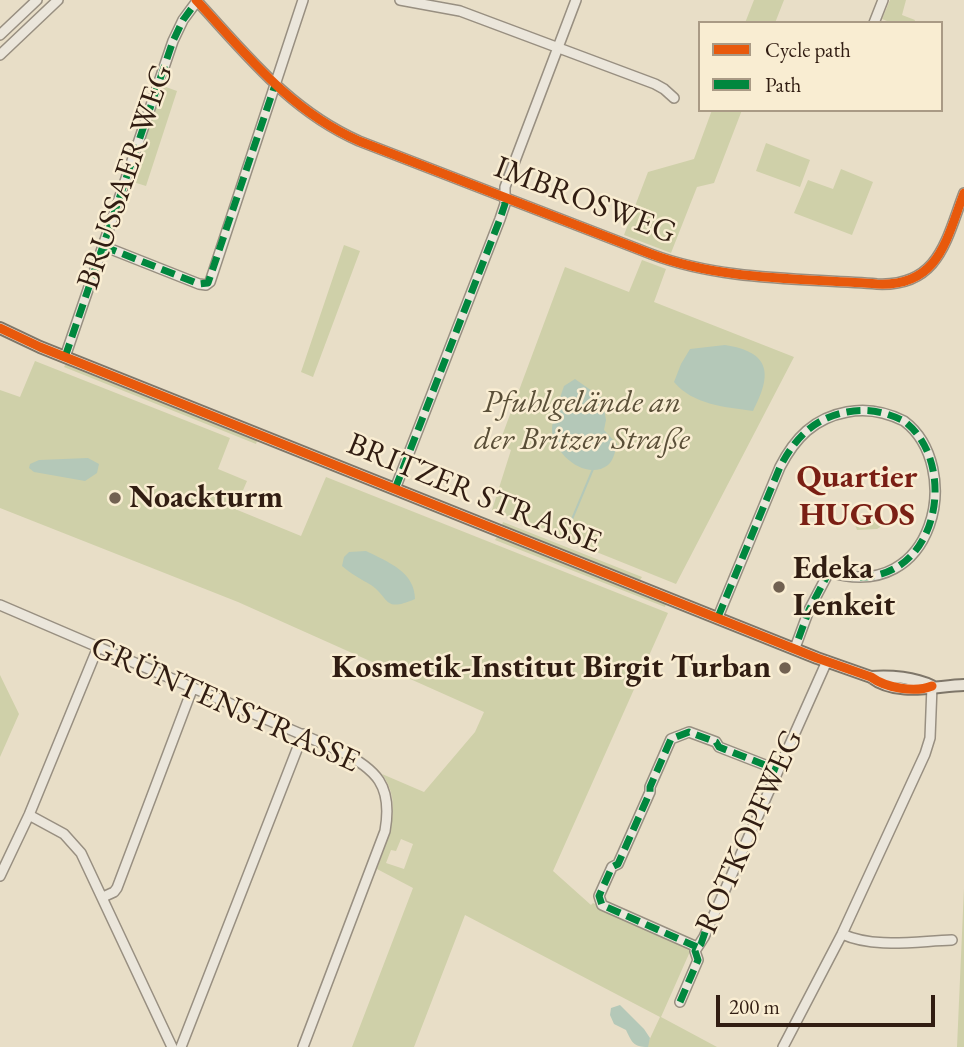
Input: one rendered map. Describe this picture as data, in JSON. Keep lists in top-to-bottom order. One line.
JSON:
{"streets":{"main road":["BRITZER STRASSE"],"street":["BRUSSAER WEG","IMBROSWEG","GRÜNTENSTRASSE","ROTKOPFWEG"]},"crossings":[["BRUSSAER WEG","IMBROSWEG"],["BRUSSAER WEG","BRITZER STRASSE"],["BRITZER STRASSE","ROTKOPFWEG"]],"districts":["Quartier HUGOS"],"parks":["Pfuhlgelände an der Britzer Straße"],"places":["Noackturm","Edeka Lenkeit","Kosmetik-Institut Birgit Turban"],"legend":["Cycle path","Path"],"scale_bar":"200 m"}
